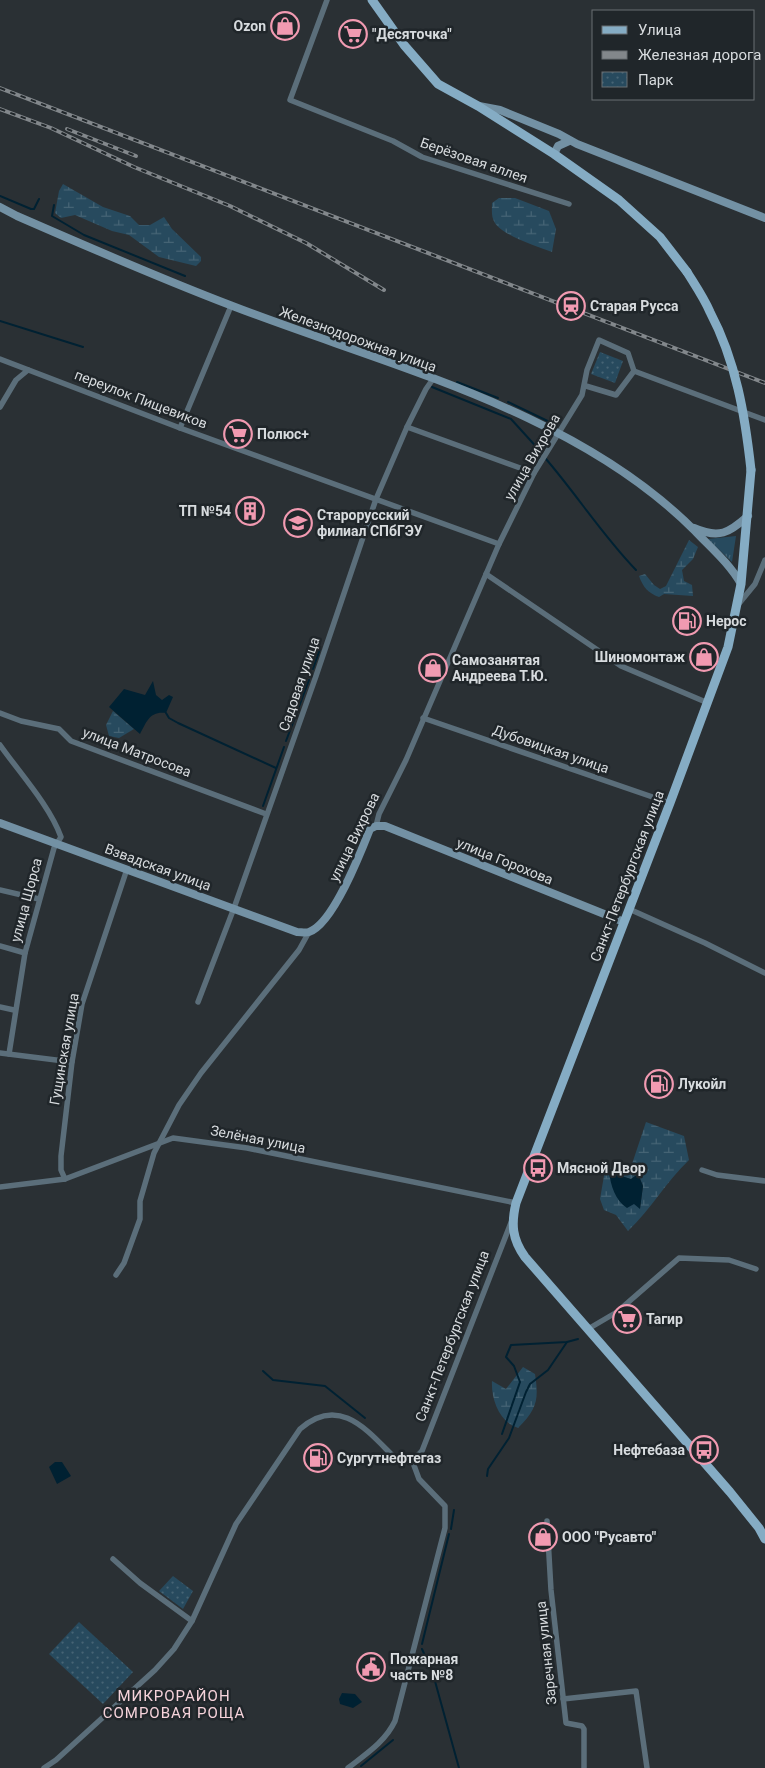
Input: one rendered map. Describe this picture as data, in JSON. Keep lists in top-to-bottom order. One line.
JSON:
{"streets":{"main road":["Санкт-Петербургская улица"],"street":["Берёзовая аллея","Железнодорожная улица","переулок Пищевиков","улица Вихрова","Садовая улица","Дубовицкая улица","улица Матросова","улица Горохова","Взвадская улица","улица Щорса","Гущинская улица","Зелёная улица","Заречная улица"]},"crossings":[["Железнодорожная улица","улица Вихрова"],["Железнодорожная улица","Садовая улица"],["переулок Пищевиков","улица Вихрова"],["переулок Пищевиков","Садовая улица"],["улица Вихрова","Дубовицкая улица"],["улица Вихрова","улица Горохова"],["улица Вихрова","Взвадская улица"],["улица Вихрова","Зелёная улица"],["Садовая улица","улица Матросова"],["Садовая улица","Взвадская улица"],["Дубовицкая улица","Санкт-Петербургская улица"],["улица Горохова","Санкт-Петербургская улица"],["Взвадская улица","улица Щорса"],["Взвадская улица","Гущинская улица"],["Санкт-Петербургская улица","Зелёная улица"],["Гущинская улица","Зелёная улица"]],"districts":["МИКРОРАЙОН СОМРОВАЯ РОЩА"],"places":{"shop":["Ozon","Шиномонтаж","Самозанятая Андреева Т.Ю.","ООО \"Русавто\""],"supermarket":["\"Десяточка\"","Полюс+","Тагир"],"station":["Старая Русса"],"building":["ТП №54"],"school or university":["Старорусский филиал СПбГЭУ"],"fuel station":["Нерос","Лукойл","Сургутнефтегаз"],"bus stop":["Мясной Двор","Нефтебаза"],"public building":["Пожарная часть №8"]},"legend":["Улица","Железная дорога","Парк"]}
